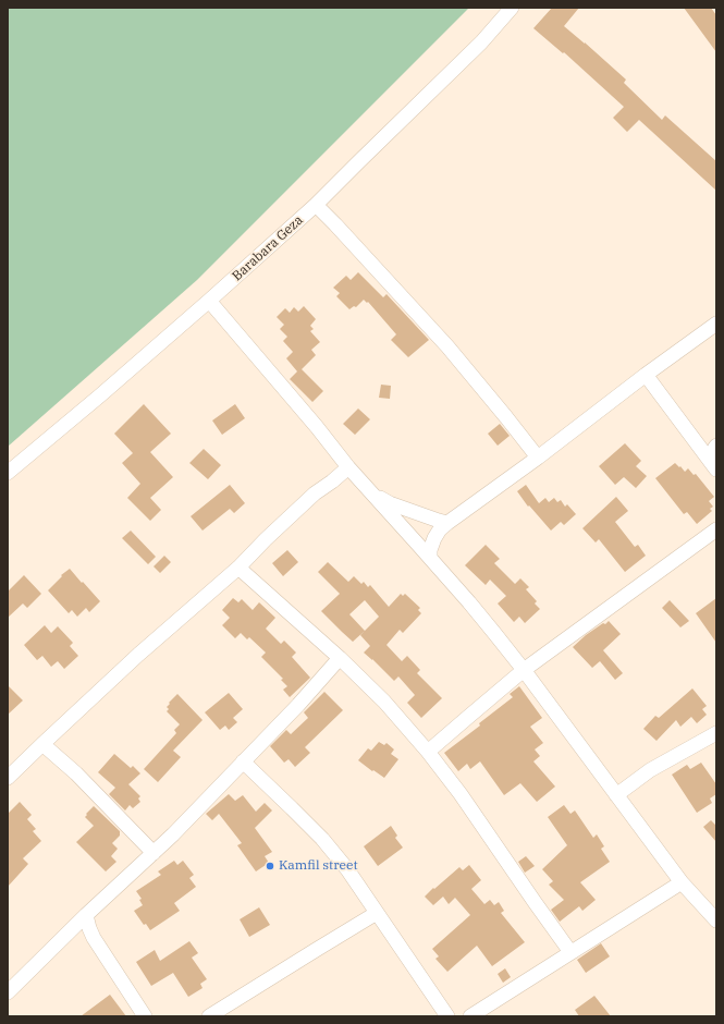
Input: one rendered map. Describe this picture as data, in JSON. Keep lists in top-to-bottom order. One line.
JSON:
{"streets":{"street":["Barabara Geza"]},"places":["Kamfil street"]}
